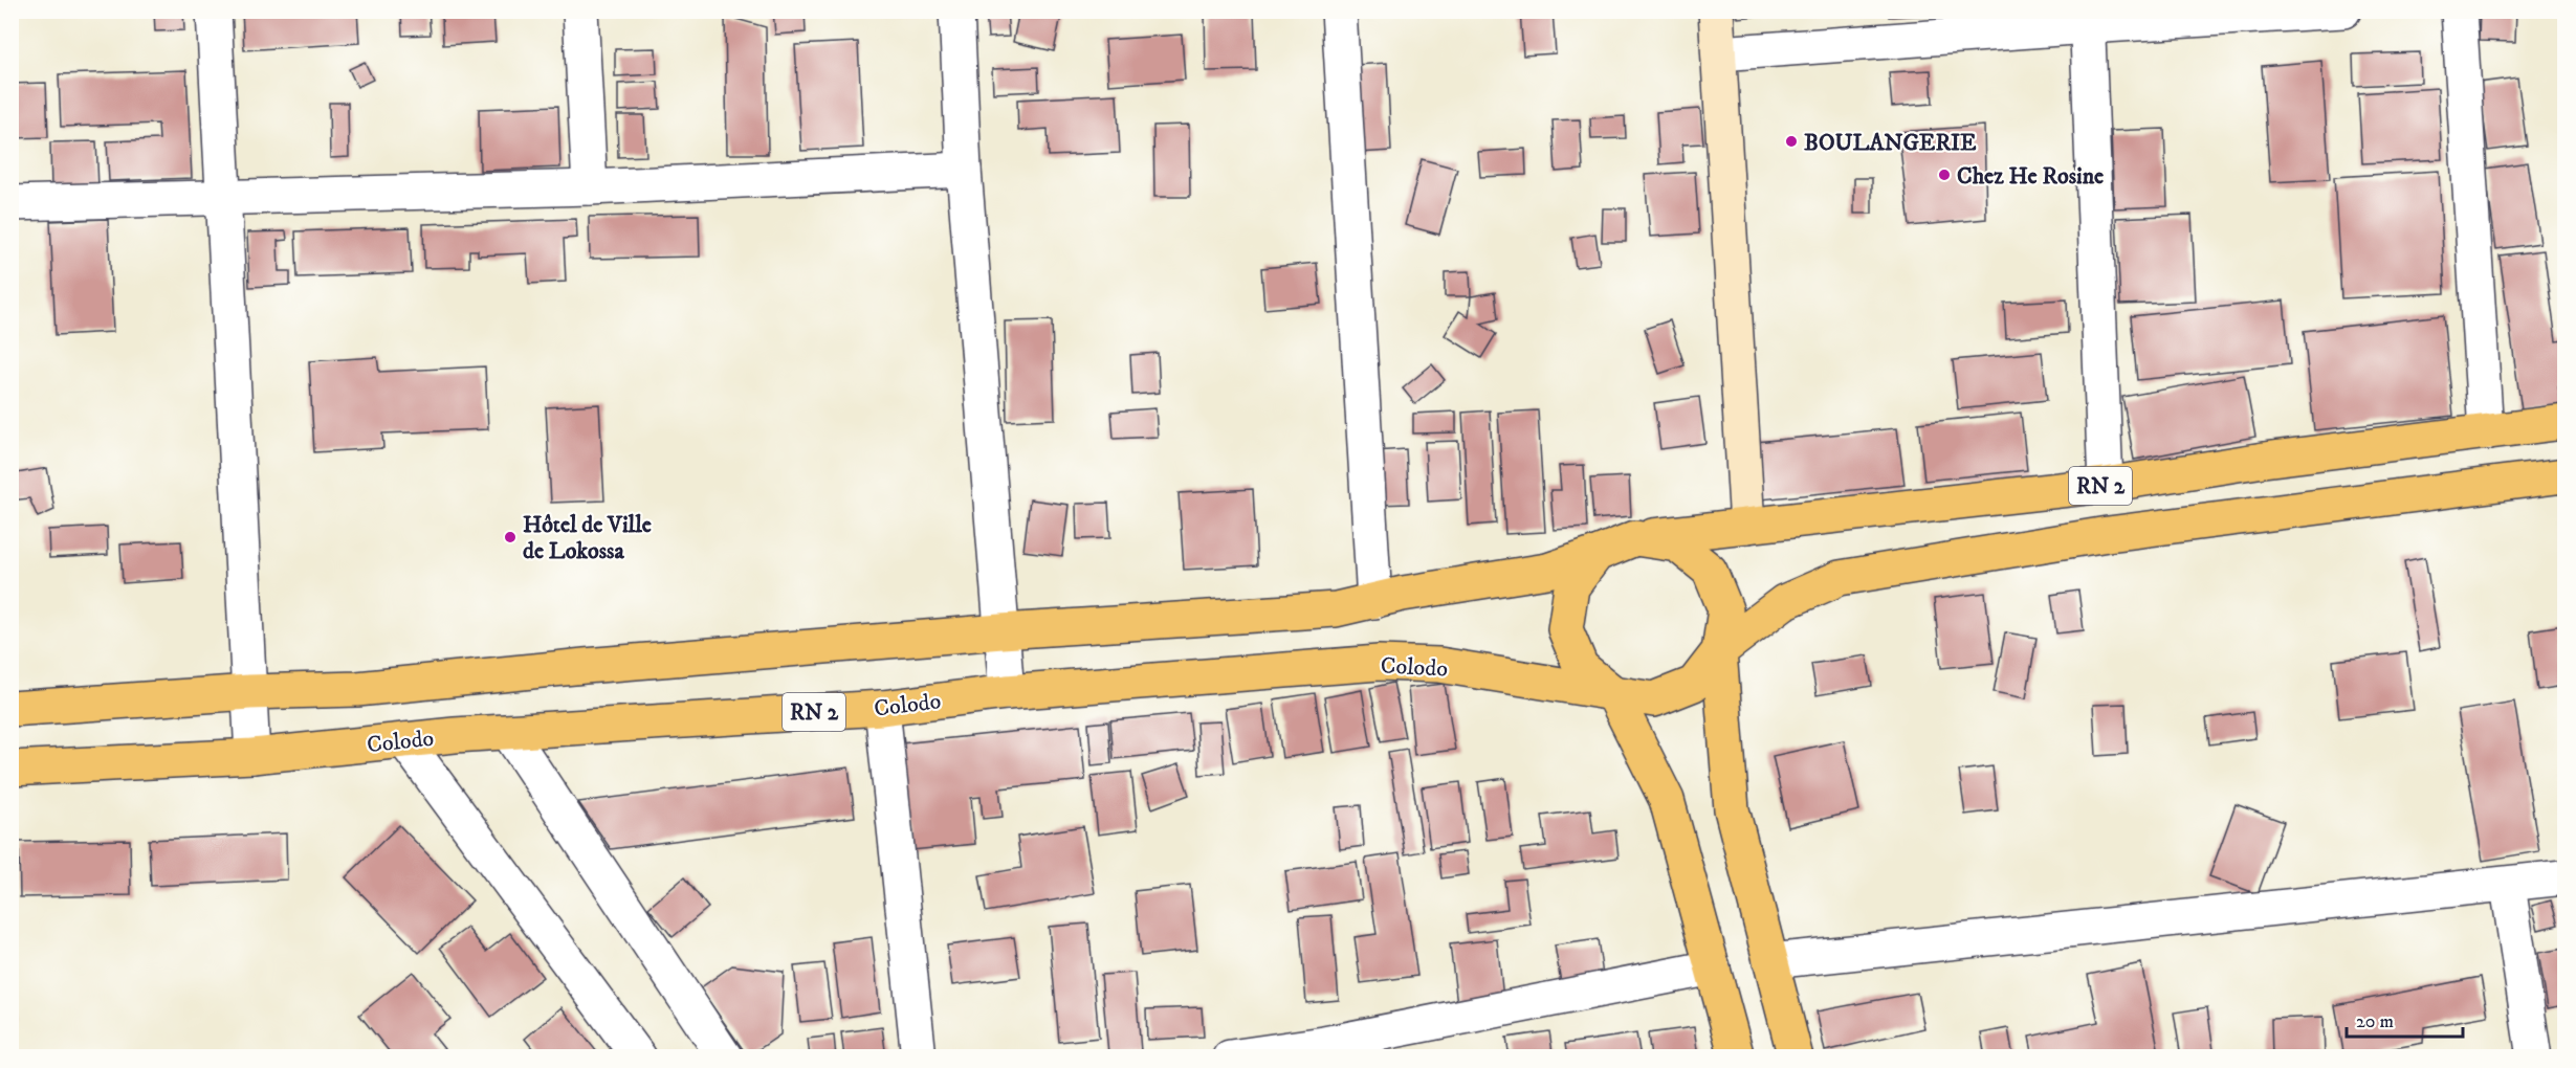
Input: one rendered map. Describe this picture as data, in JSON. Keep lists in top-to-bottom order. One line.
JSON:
{"streets":{"main road":["RN 2","Colodo"]},"crossings":[["RN 2","Colodo"]],"places":["BOULANGERIE","Chez He Rosine","Hôtel de Ville de Lokossa"],"scale_bar":"20 m"}
